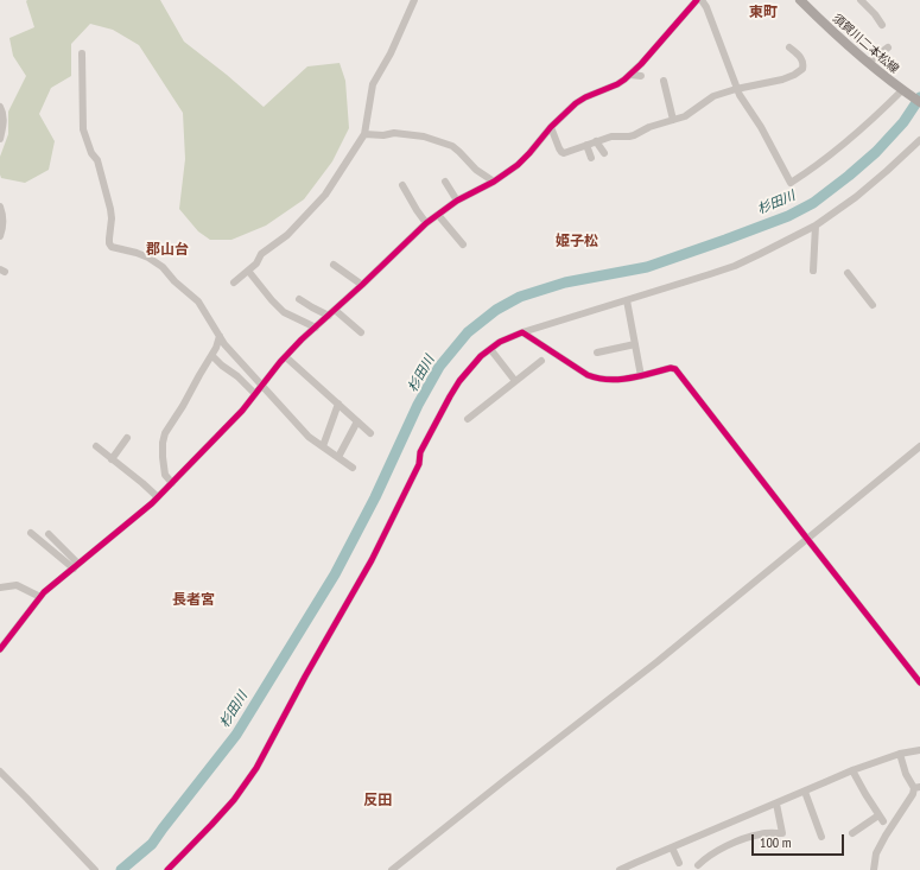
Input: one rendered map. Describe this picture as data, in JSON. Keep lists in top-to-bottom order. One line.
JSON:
{"streets":{"main road":["須賀川二本松線"]},"districts":["東町","姫子松","郡山台","長者宮","反田"],"water":["杉田川"],"scale_bar":"100 m"}
